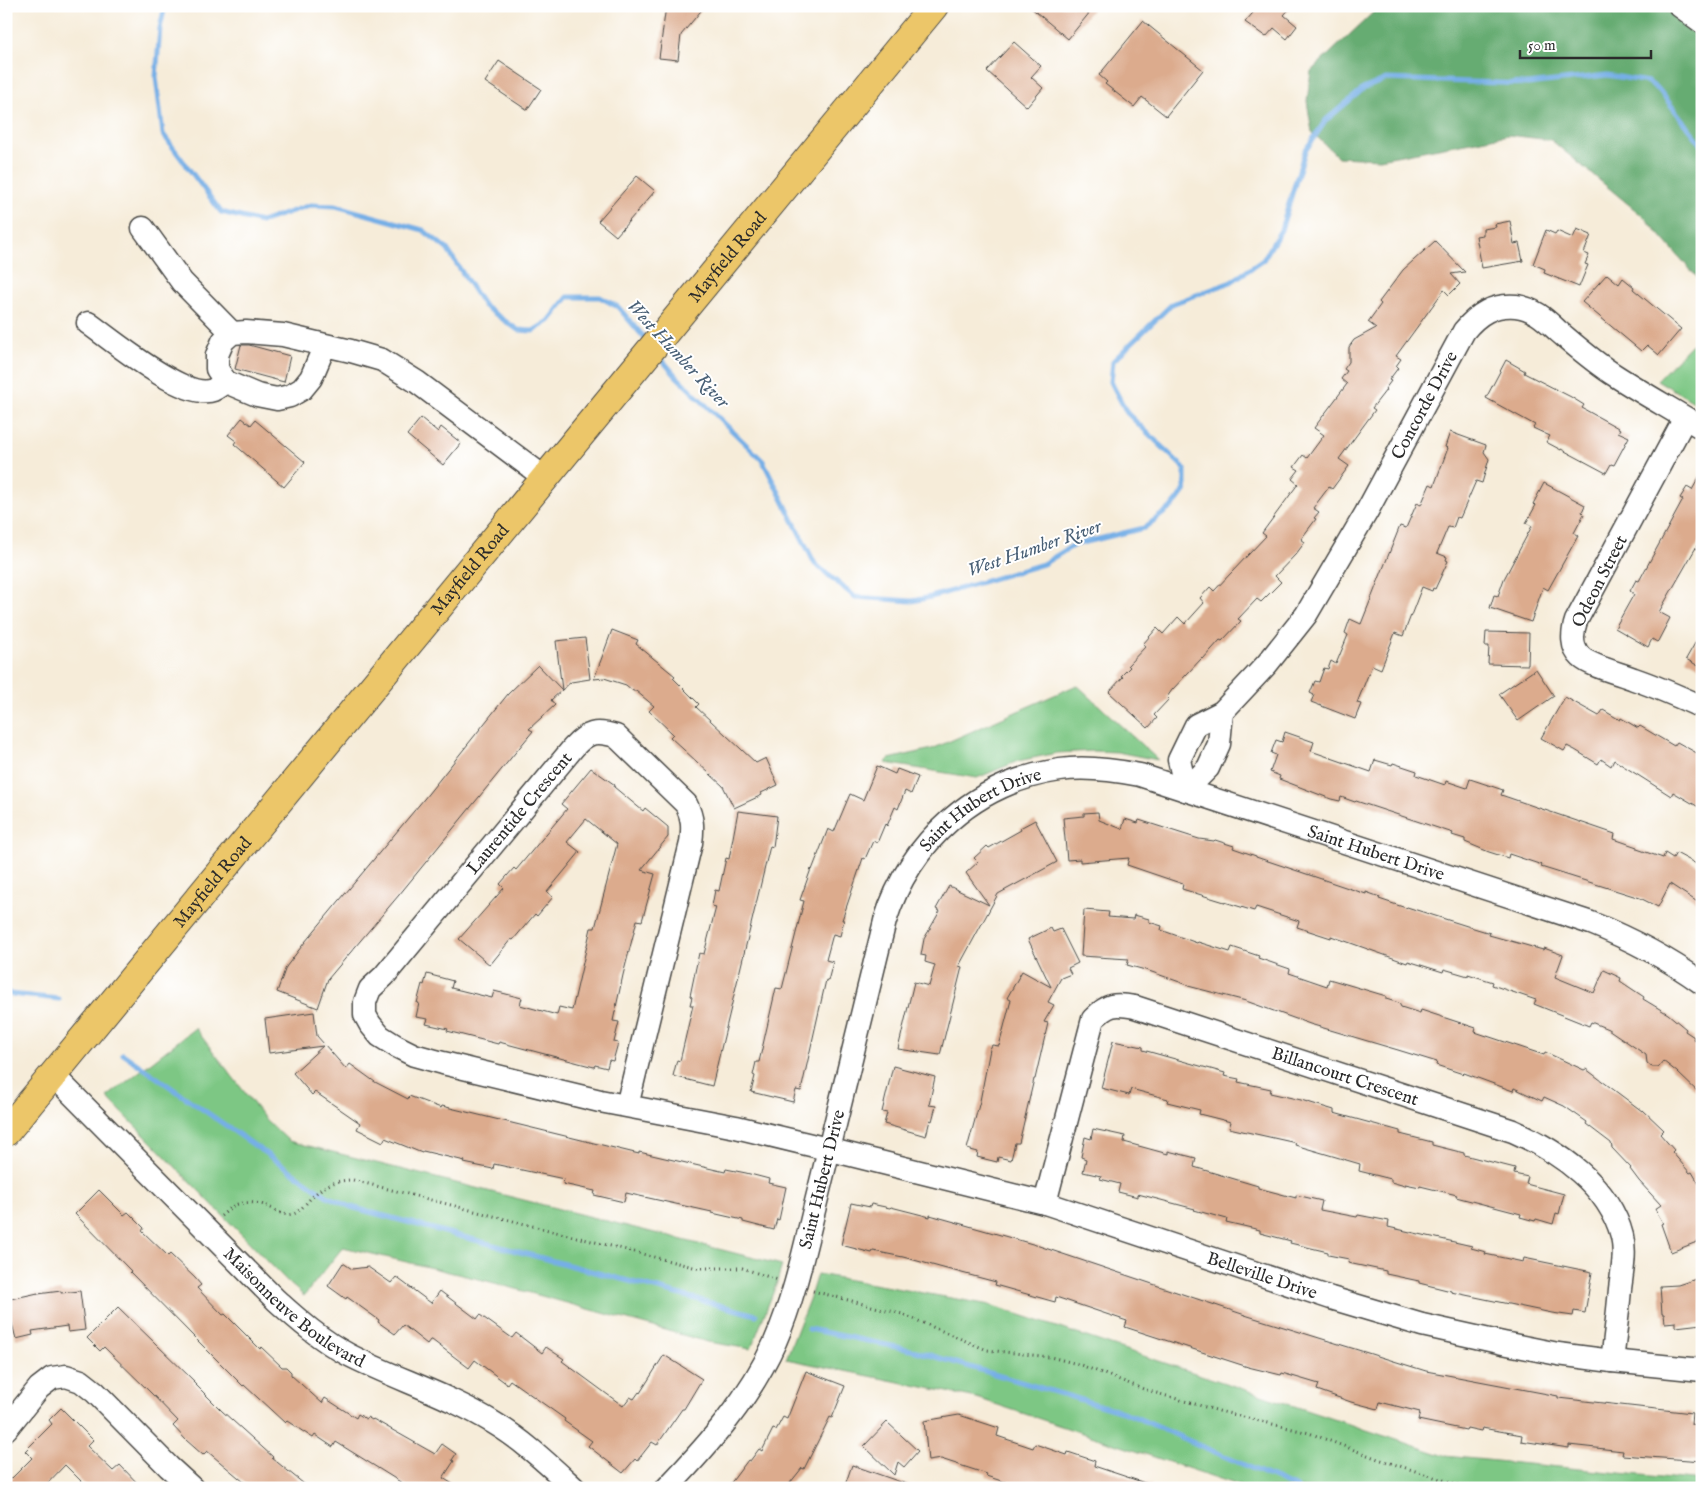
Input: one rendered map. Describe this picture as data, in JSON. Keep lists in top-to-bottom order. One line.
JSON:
{"streets":{"main road":["Mayfield Road"],"street":["Concorde Drive","Odeon Street","Laurentide Crescent","Saint Hubert Drive","Billancourt Crescent","Belleville Drive","Maisonneuve Boulevard"]},"crossings":[["Mayfield Road","Maisonneuve Boulevard"],["Concorde Drive","Odeon Street"],["Concorde Drive","Saint Hubert Drive"],["Laurentide Crescent","Saint Hubert Drive"],["Laurentide Crescent","Belleville Drive"],["Saint Hubert Drive","Belleville Drive"],["Billancourt Crescent","Belleville Drive"]],"water":["West Humber River"],"scale_bar":"50 m"}
